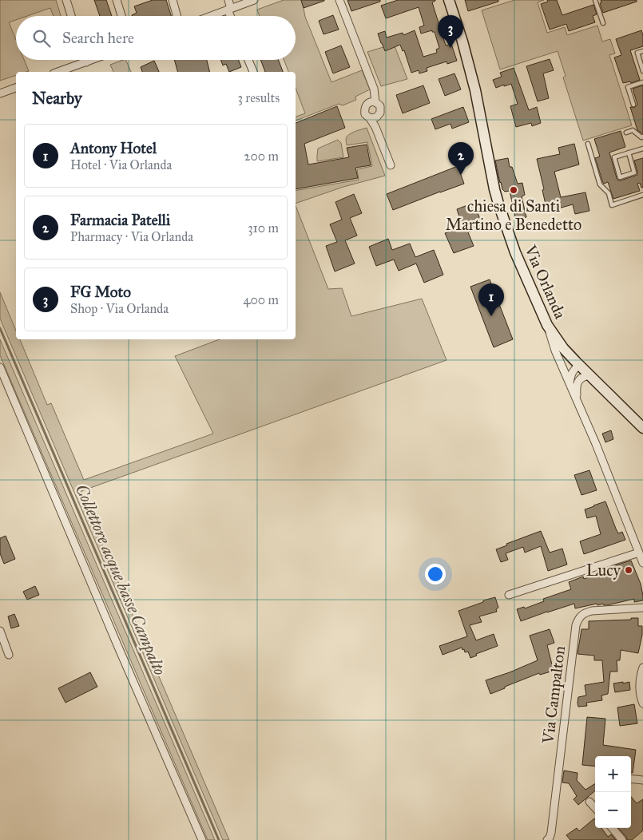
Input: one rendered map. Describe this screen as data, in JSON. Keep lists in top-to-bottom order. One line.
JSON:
{"streets":{"main road":["Via Orlanda"],"street":["Via Campalton"]},"water":["Collettore acque basse Campalto"],"places":["chiesa di Santi Martino e Benedetto","Lucy"],"page":{"pins":["3","2","1"],"search":"Search here","heading":["Nearby","3 results"],"list":[{"mark":"1","name":"Antony Hotel","note":"Hotel · Via Orlanda","value":"200 m"},{"mark":"2","name":"Farmacia Patelli","note":"Pharmacy · Via Orlanda","value":"310 m"},{"mark":"3","name":"FG Moto","note":"Shop · Via Orlanda","value":"400 m"}],"map_buttons":["+","−"]}}
